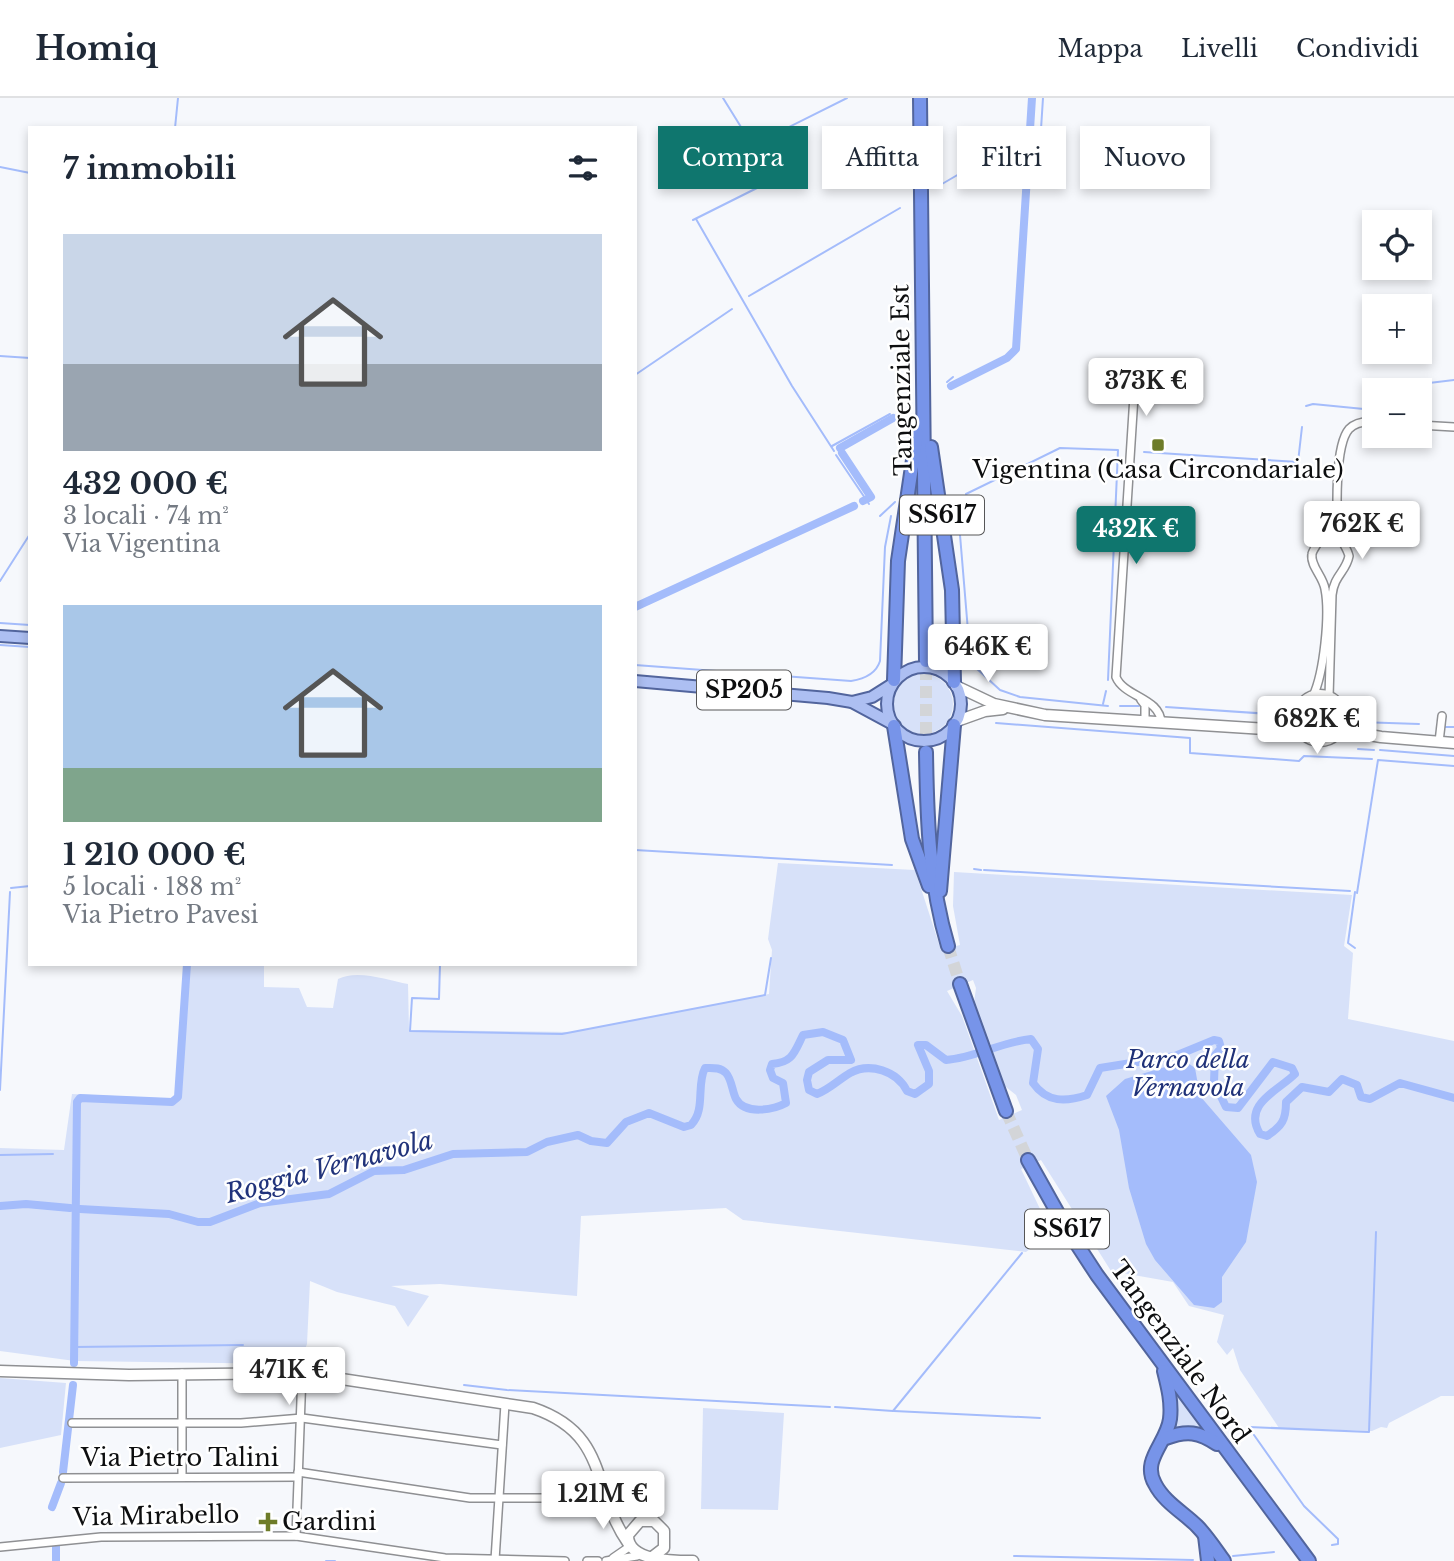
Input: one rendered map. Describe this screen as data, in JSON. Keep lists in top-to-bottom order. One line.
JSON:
{"streets":{"highway":["Tangenziale Est","SS617","Tangenziale Nord"],"main road":["SP205"],"street":["Via Pietro Talini","Via Mirabello"]},"crossings":[["Tangenziale Est","SS617"],["SS617","SP205"]],"water":["Roggia Vernavola"],"parks":["Parco della Vernavola"],"places":{"transit":["Vigentina (Casa Circondariale)"],"health":["Gardini"]},"page":{"header":"Homiq","nav":["Mappa","Livelli","Condividi"],"chip":["Compra","Affitta","Filtri","Nuovo"],"heading":"7 immobili","map_buttons":["+","−"],"list":[{"name":"432 000 €","note":"3 locali · 74 m² · Via Vigentina"},{"name":"1 210 000 €","note":"5 locali · 188 m² · Via Pietro Pavesi"}],"price":["373K €","762K €","432K €","646K €","682K €","471K €","1.21M €"]}}
